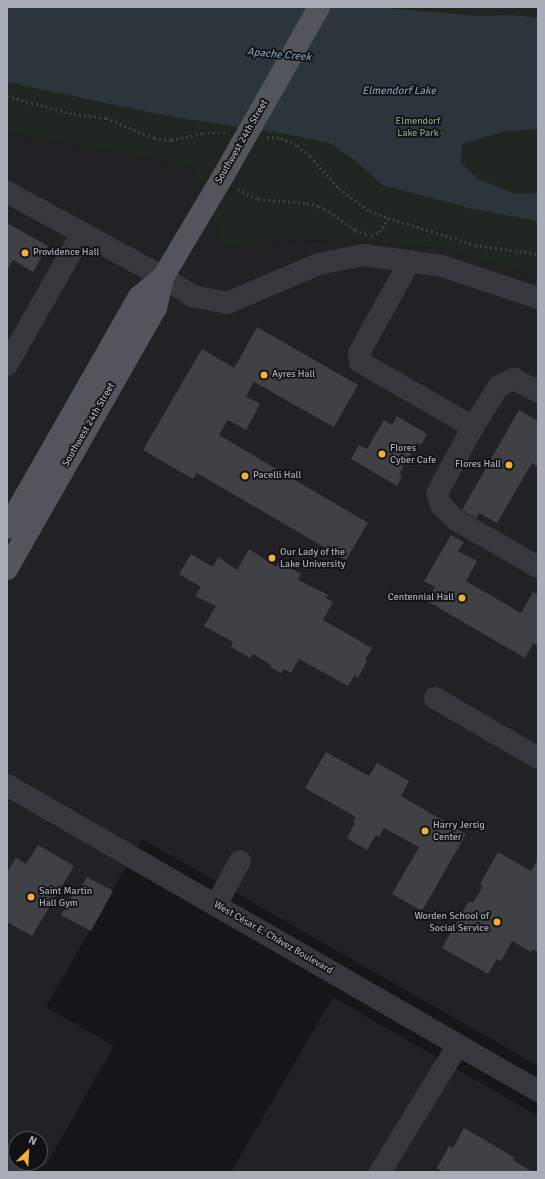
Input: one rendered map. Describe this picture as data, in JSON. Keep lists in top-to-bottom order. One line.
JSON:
{"streets":{"main road":["Southwest 24th Street"],"street":["West César E. Chávez Boulevard"]},"water":["Apache Creek","Elmendorf Lake"],"parks":["Elmendorf Lake Park"],"places":["Providence Hall","Ayres Hall","Flores Cyber Cafe","Flores Hall","Pacelli Hall","Our Lady of the Lake University","Centennial Hall","Harry Jersig Center","Saint Martin Hall Gym","Worden School of Social Service"],"north":"top right"}
